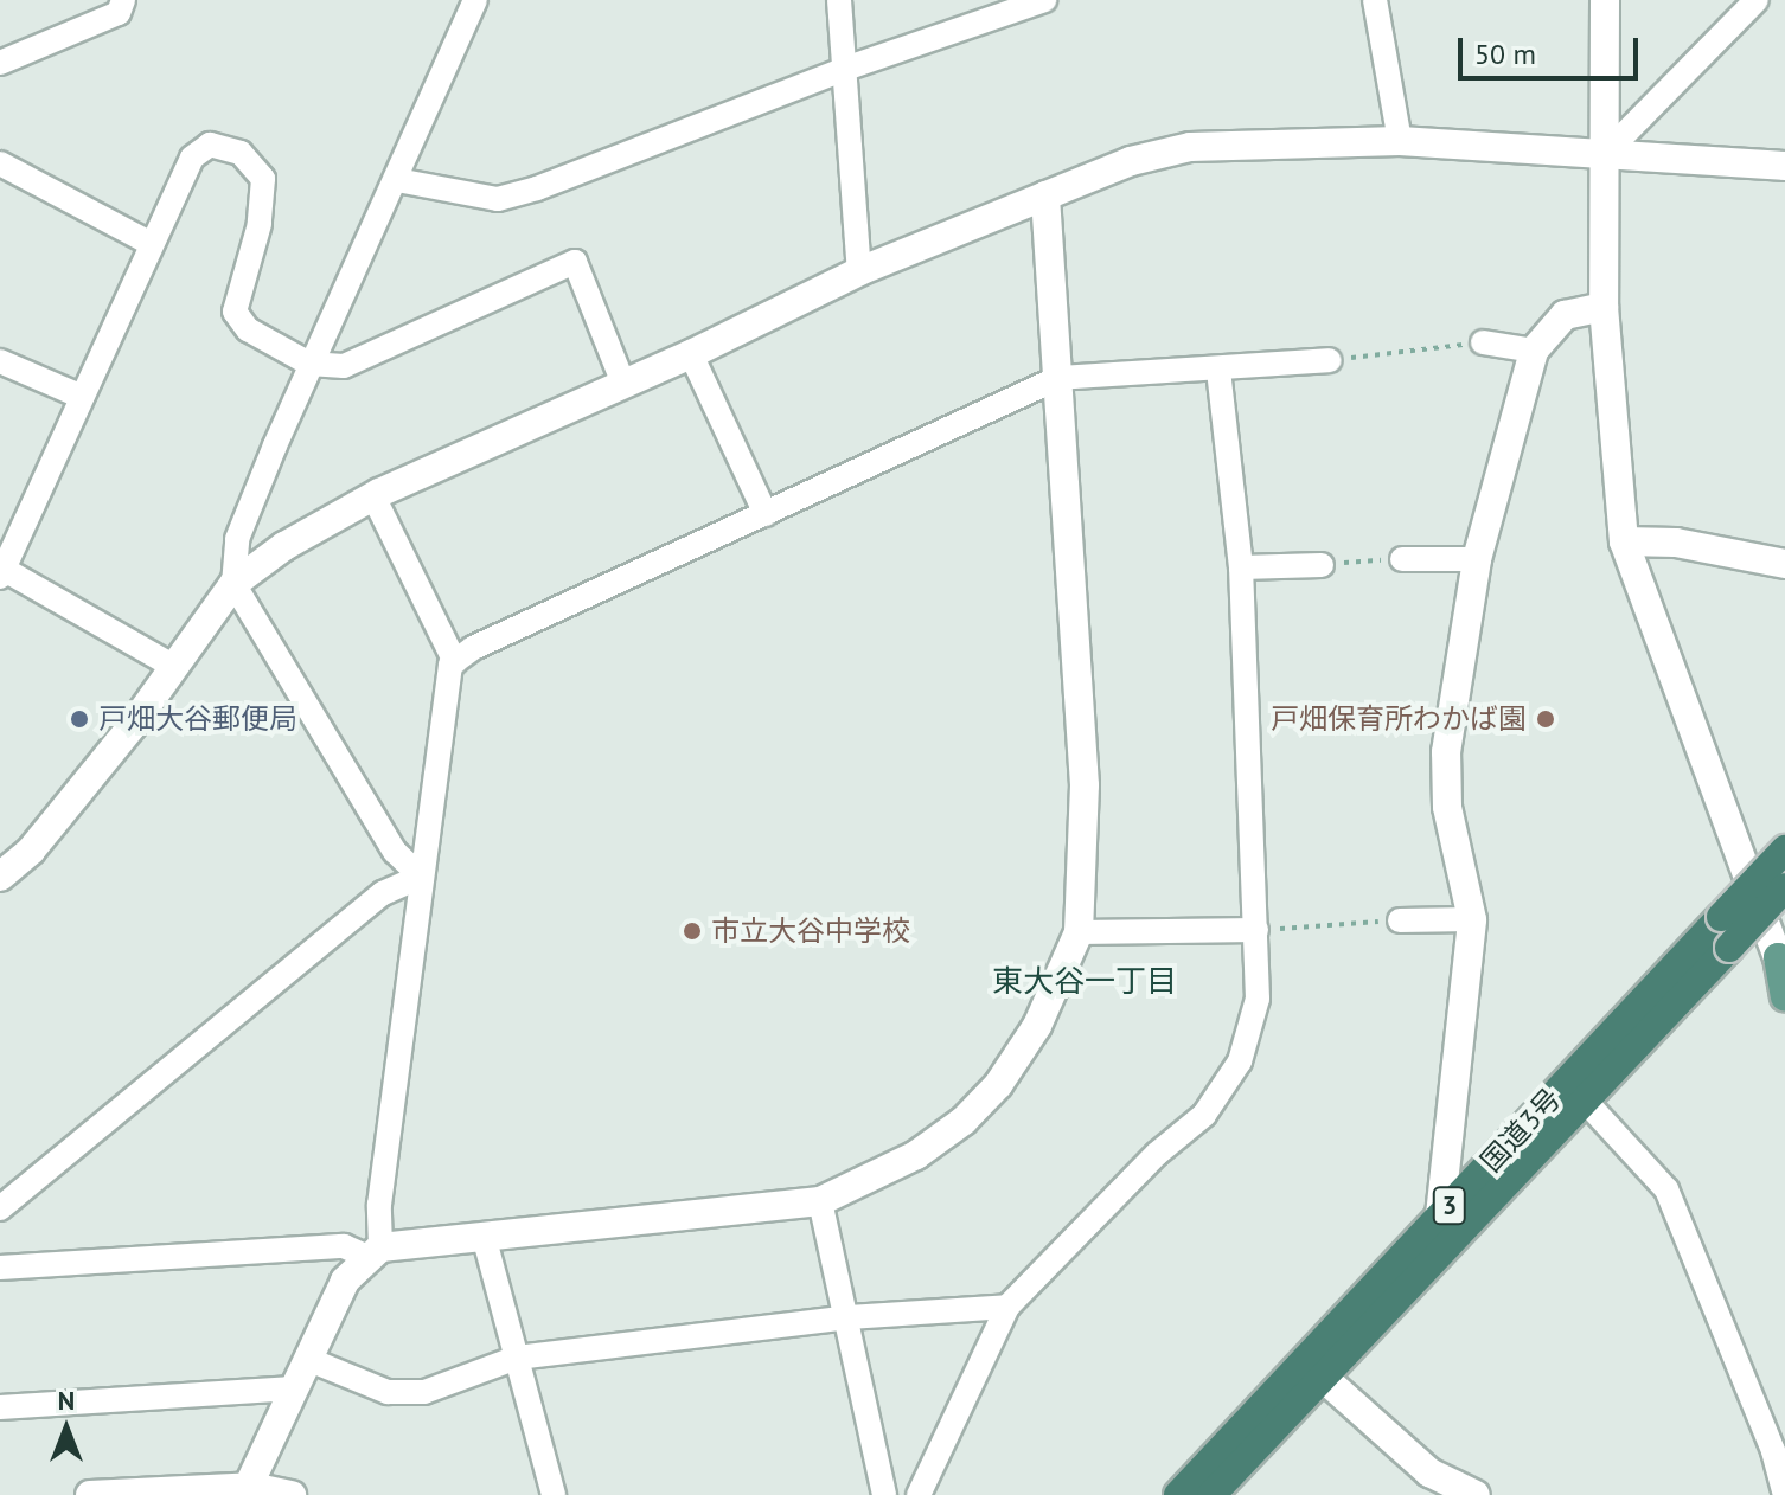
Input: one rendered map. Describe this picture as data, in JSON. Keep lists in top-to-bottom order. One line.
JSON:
{"streets":{"highway":["国道3号","3"]},"districts":["東大谷一丁目"],"places":["戸畑大谷郵便局","戸畑保育所わかば園","市立大谷中学校"],"scale_bar":"50 m","north":"top"}
